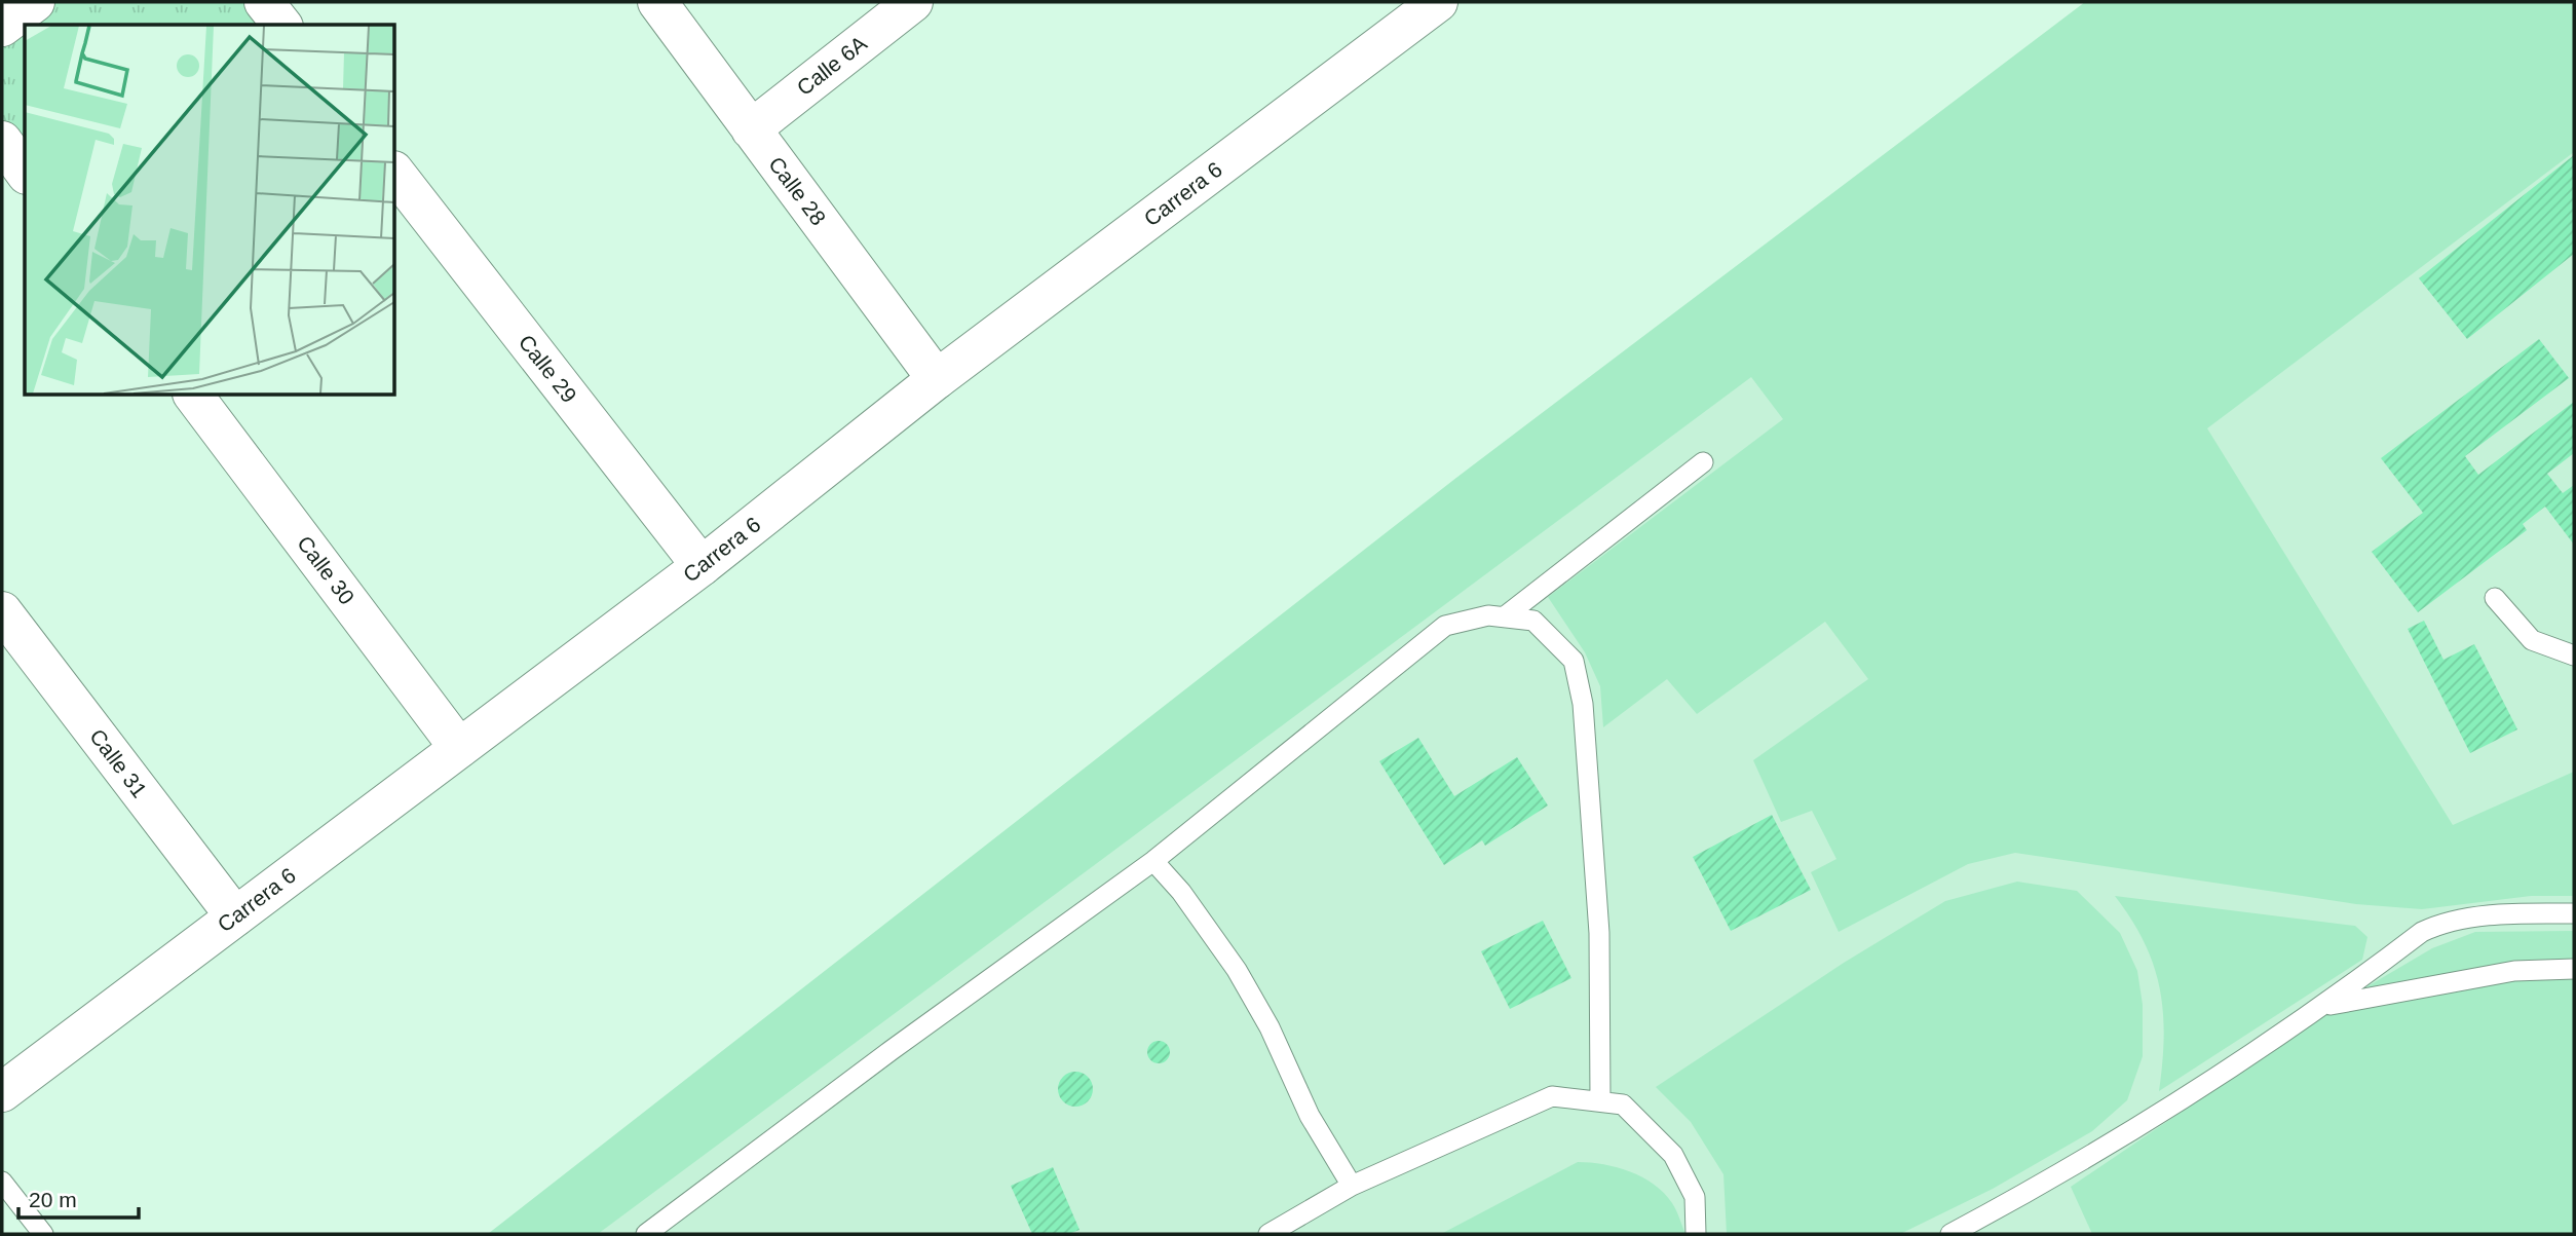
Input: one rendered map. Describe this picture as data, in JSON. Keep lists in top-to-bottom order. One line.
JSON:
{"streets":{"street":["Calle 6A","Calle 28","Carrera 6","Calle 29","Calle 30","Calle 31"]},"crossings":[["Calle 6A","Calle 28"],["Calle 28","Carrera 6"],["Carrera 6","Calle 29"],["Carrera 6","Calle 30"],["Carrera 6","Calle 31"]],"scale_bar":"20 m"}
